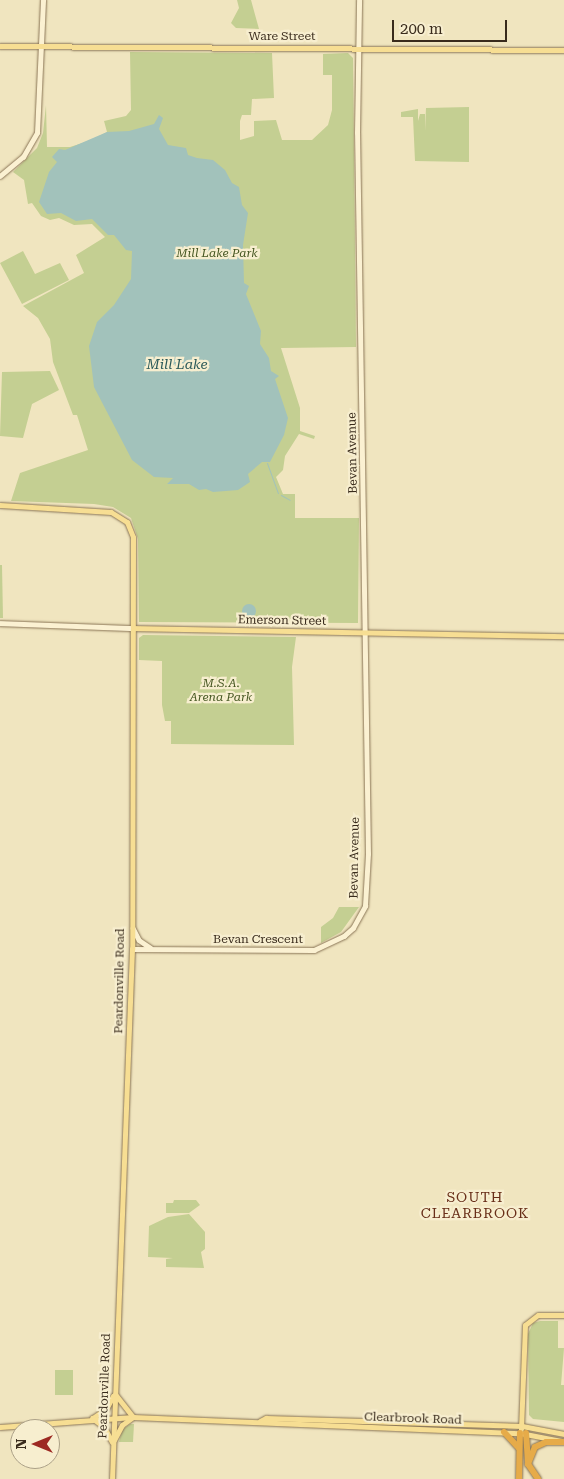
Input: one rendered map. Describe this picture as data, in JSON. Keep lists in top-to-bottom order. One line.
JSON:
{"streets":{"main road":["Ware Street","Emerson Street","Peardonville Road","Clearbrook Road"],"street":["Bevan Avenue","Bevan Crescent"]},"crossings":[["Ware Street","Bevan Avenue"],["Bevan Avenue","Emerson Street"],["Bevan Avenue","Bevan Crescent"],["Emerson Street","Peardonville Road"],["Bevan Crescent","Peardonville Road"],["Peardonville Road","Clearbrook Road"]],"districts":["SOUTH CLEARBROOK"],"water":["Mill Lake"],"parks":["Mill Lake Park","M.S.A. Arena Park"],"scale_bar":"200 m","north":"left"}
